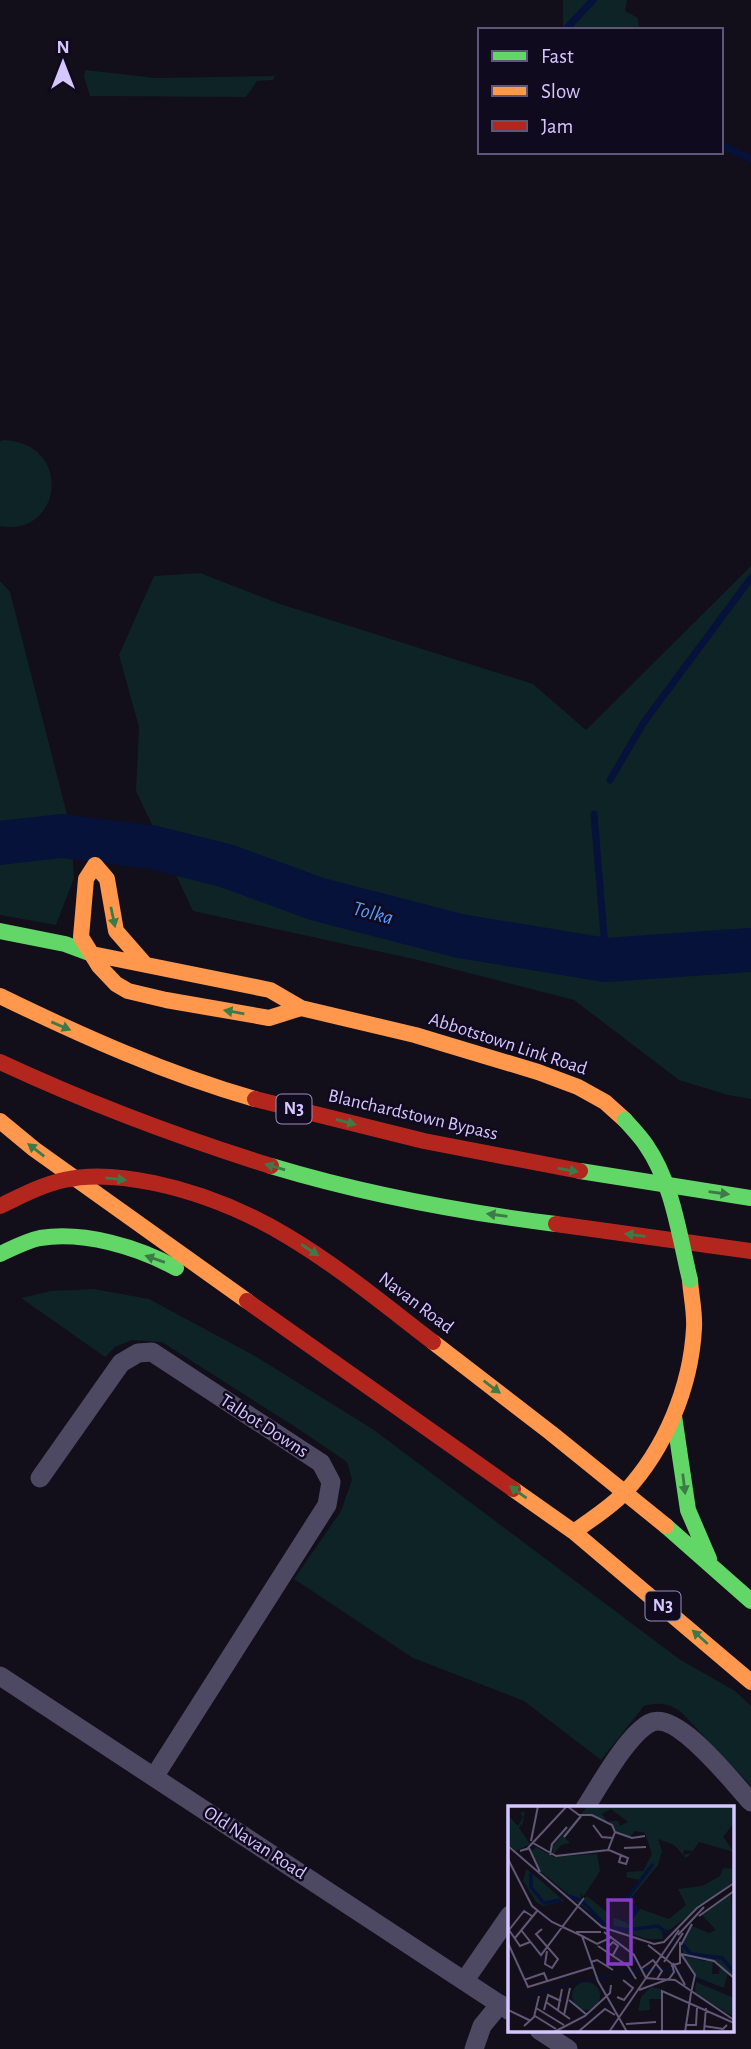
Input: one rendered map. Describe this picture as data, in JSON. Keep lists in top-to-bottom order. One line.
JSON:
{"streets":{"main road":["Abbotstown Link Road","N3","Blanchardstown Bypass","Navan Road"],"street":["Talbot Downs","Old Navan Road"]},"crossings":[["Abbotstown Link Road","N3"],["Abbotstown Link Road","Navan Road"],["N3","Navan Road"],["Talbot Downs","Old Navan Road"]],"water":["Tolka"],"legend":["Fast","Slow","Jam"],"north":"top"}
